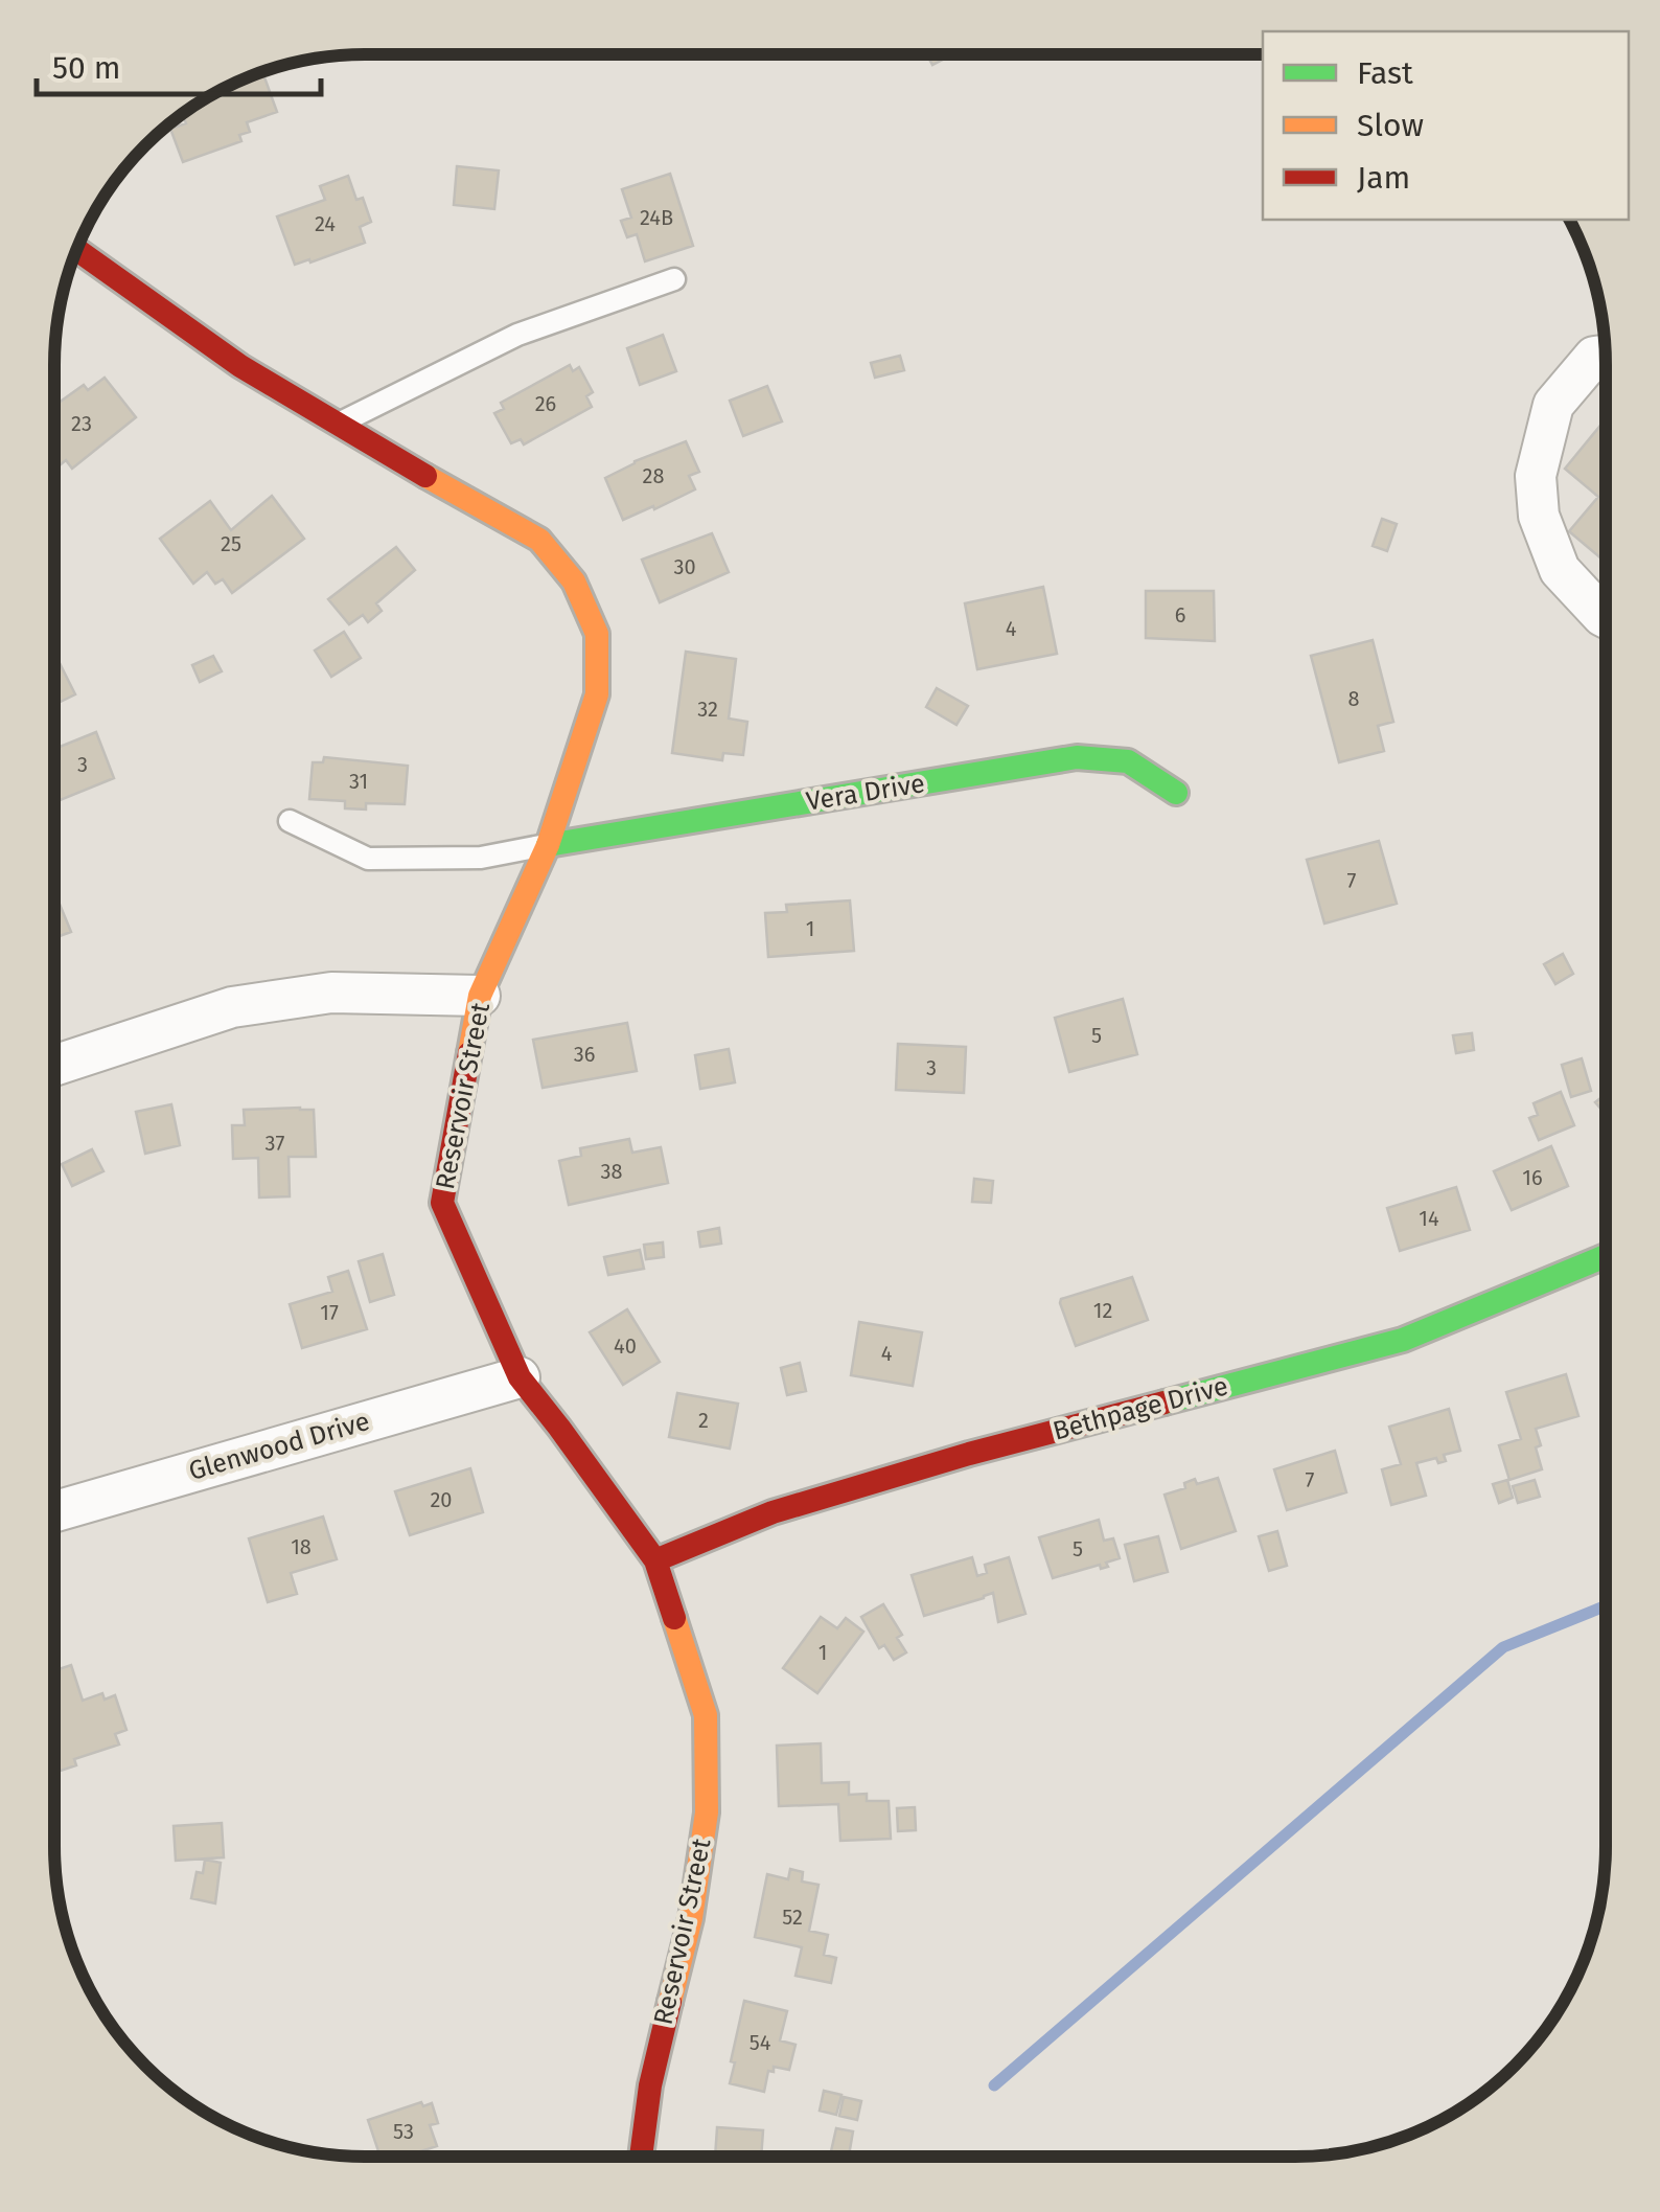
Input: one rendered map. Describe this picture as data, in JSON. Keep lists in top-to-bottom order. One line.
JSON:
{"streets":{"street":["Vera Drive","Reservoir Street","Bethpage Drive","Glenwood Drive"]},"crossings":[["Vera Drive","Reservoir Street"],["Reservoir Street","Bethpage Drive"],["Reservoir Street","Glenwood Drive"]],"house_numbers":["24B","24","26","23","28","25","30","6","4","8","32","3","31","7","1","5","36","3","37","38","16","14","12","17","40","4","2","7","20","18","5","1","52","54","53"],"legend":["Fast","Slow","Jam"],"scale_bar":"50 m"}
